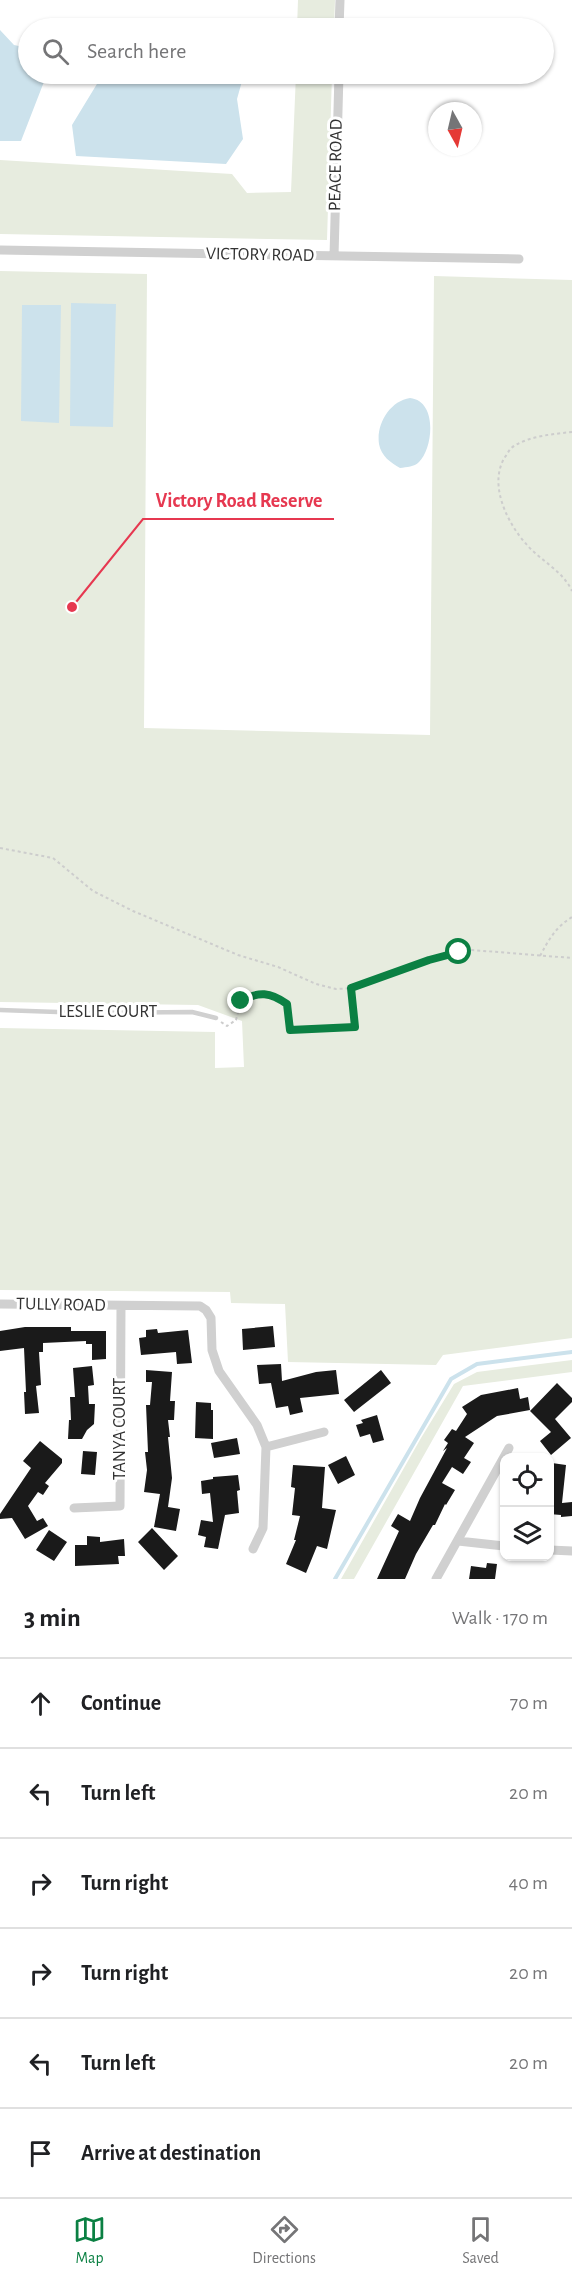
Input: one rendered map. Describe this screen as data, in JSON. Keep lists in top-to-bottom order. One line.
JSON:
{"streets":{"street":["PEACE ROAD","VICTORY ROAD","TULLY ROAD","TANYA COURT"],"lane":["LESLIE COURT"]},"crossings":[["PEACE ROAD","VICTORY ROAD"],["TULLY ROAD","TANYA COURT"]],"places":["Victory Road Reserve"],"north":"bottom","page":{"search":"Search here","heading":["3 min","Walk · 170 m"],"list":[["Continue","70 m"],["Turn left","20 m"],["Turn right","40 m"],["Turn right","20 m"],["Turn left","20 m"],"Arrive at destination"],"nav":["Map","Directions","Saved"]}}
